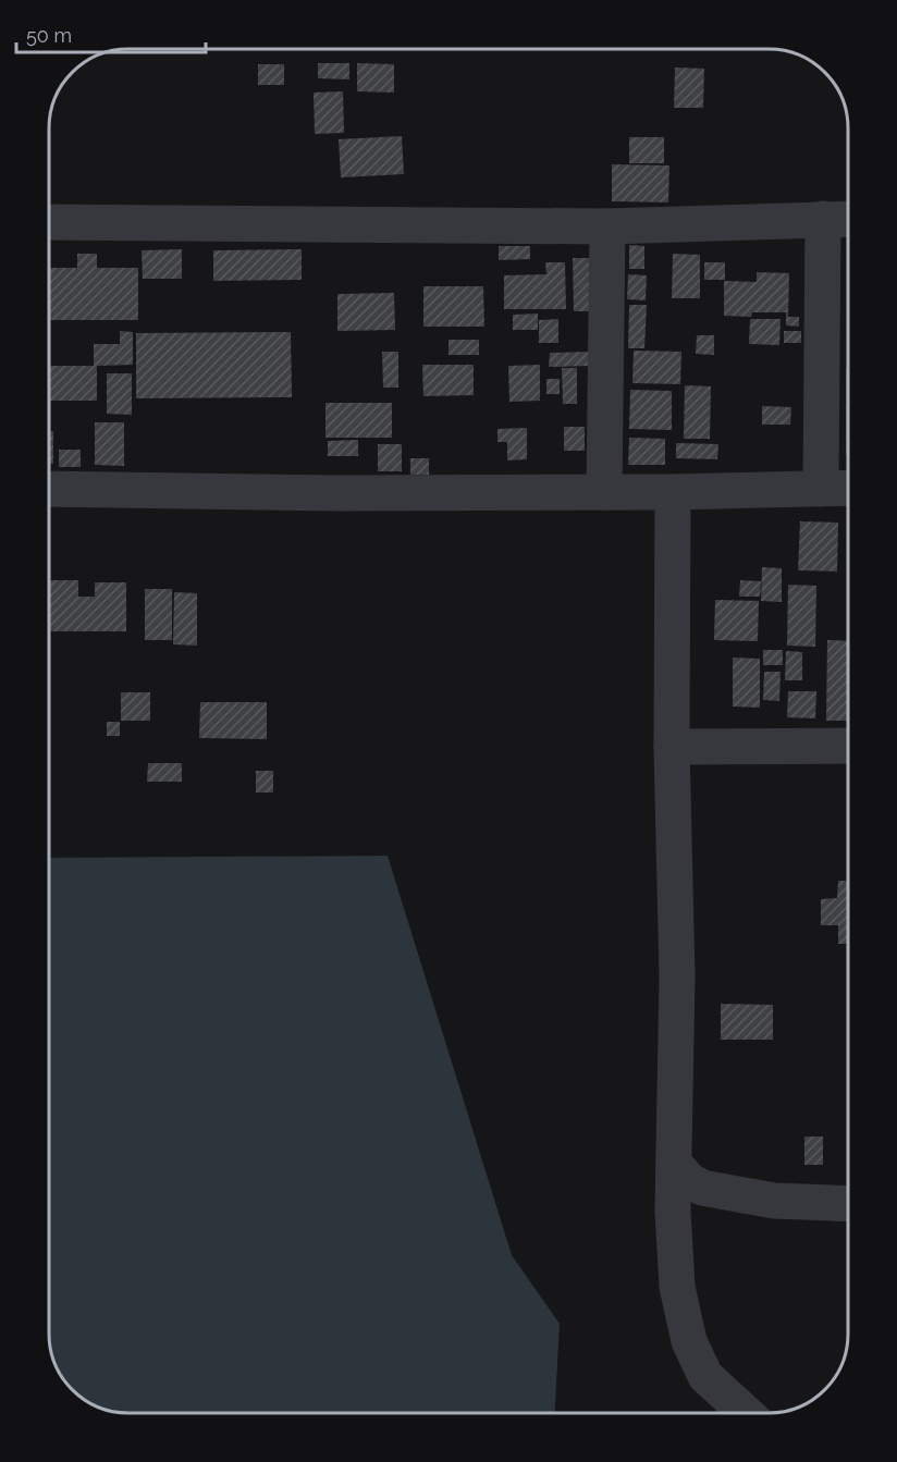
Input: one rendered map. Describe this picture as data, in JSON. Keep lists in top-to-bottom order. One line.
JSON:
{"scale_bar":"50 m"}
